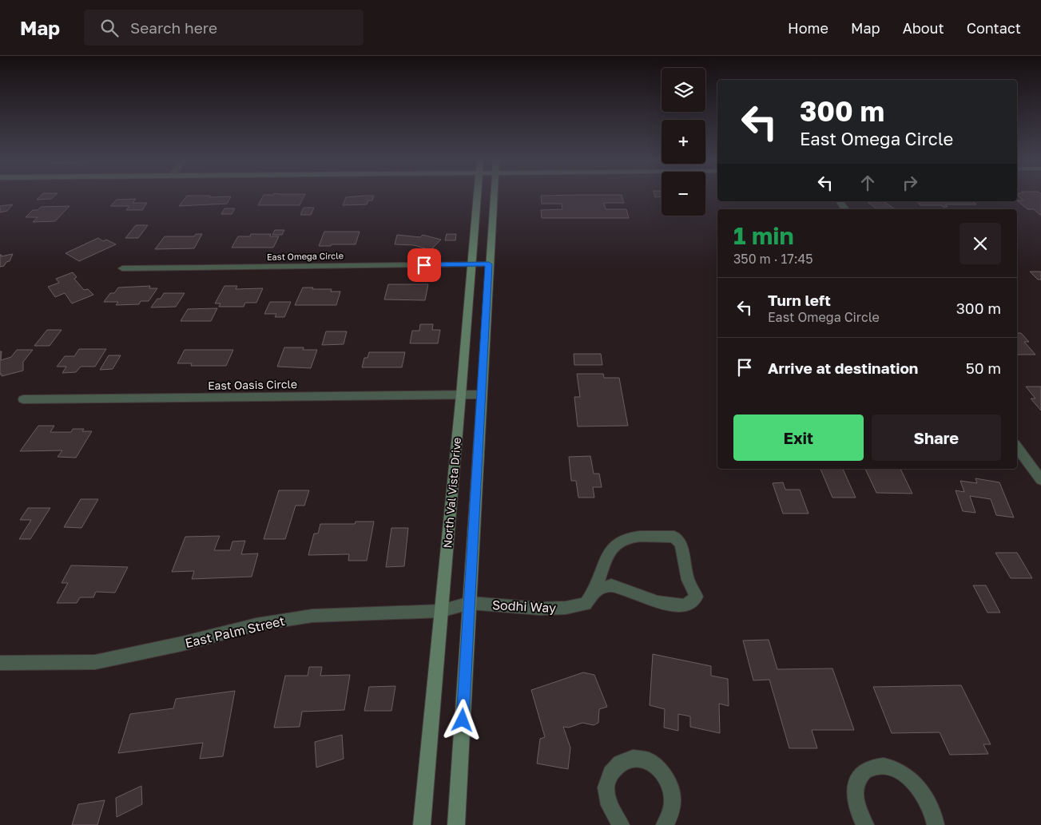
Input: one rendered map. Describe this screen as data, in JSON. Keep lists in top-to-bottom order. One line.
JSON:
{"streets":{"main road":["North Val Vista Drive"],"street":["East Omega Circle","East Oasis Circle","Sodhi Way","East Palm Street"]},"crossings":[["East Omega Circle","North Val Vista Drive"],["East Oasis Circle","North Val Vista Drive"],["North Val Vista Drive","Sodhi Way"],["North Val Vista Drive","East Palm Street"],["Sodhi Way","East Palm Street"]],"page":{"header":"Map","search":"Search here","nav":["Home","Map","About","Contact"],"map_buttons":["+","−"],"turn":["300 m","East Omega Circle"],"heading":["1 min","350 m · 17:45"],"list":[{"name":"Turn left","note":"East Omega Circle","value":"300 m"},{"name":"Arrive at destination","value":"50 m"}],"buttons":["Exit","Share"]}}
